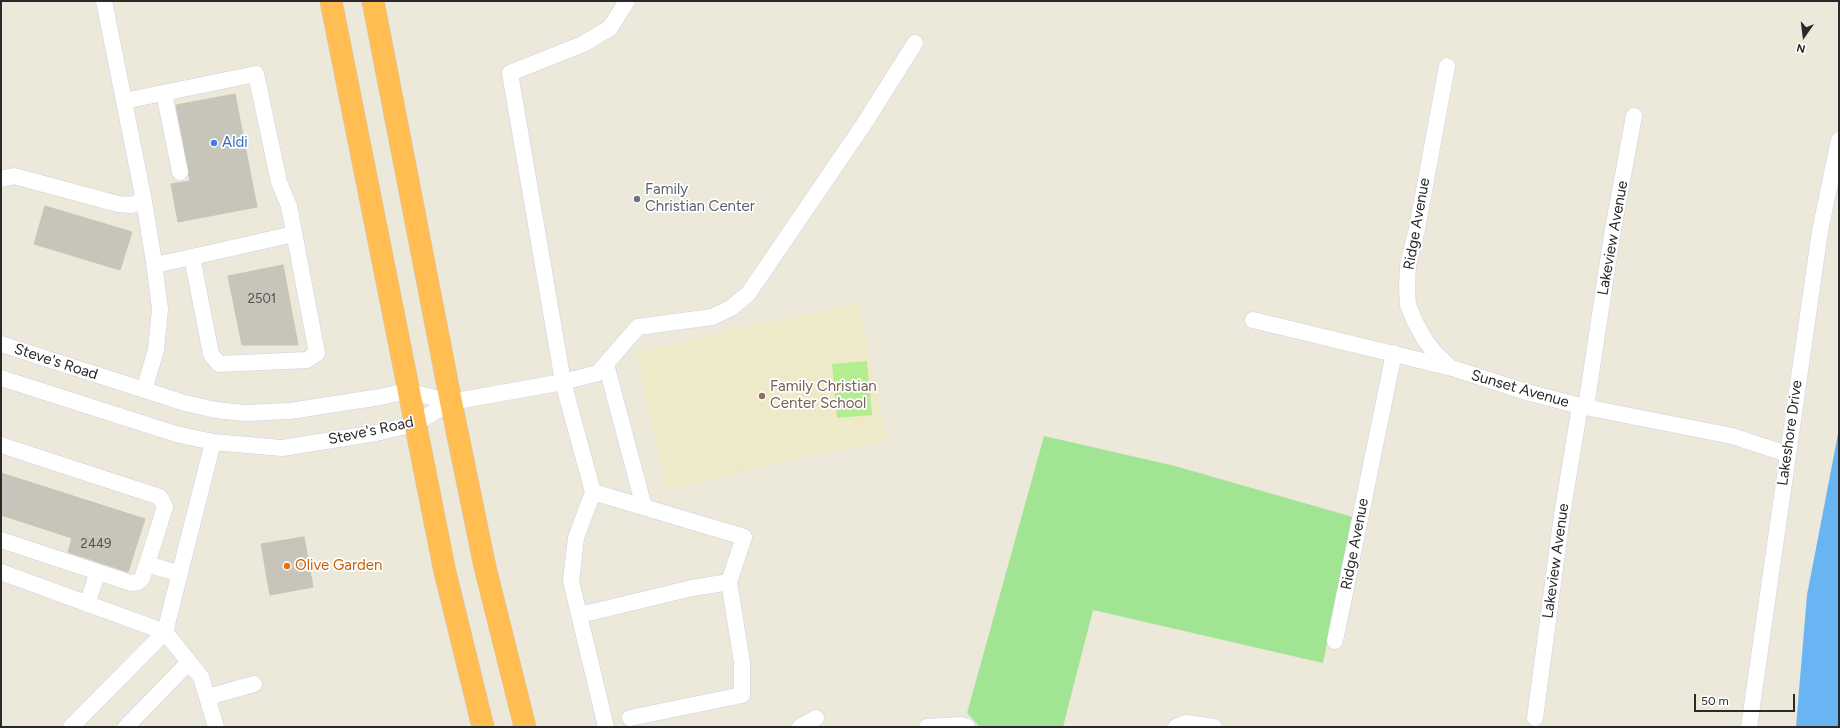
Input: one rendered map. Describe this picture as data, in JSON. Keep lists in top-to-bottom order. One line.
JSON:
{"streets":{"street":["Ridge Avenue","Lakeview Avenue","Steve's Road","Sunset Avenue","Lakeshore Drive"]},"crossings":[["Ridge Avenue","Sunset Avenue"],["Lakeview Avenue","Sunset Avenue"],["Sunset Avenue","Lakeshore Drive"]],"places":["Aldi","Family Christian Center","Family Christian Center School","Olive Garden"],"house_numbers":["2501","2449"],"scale_bar":"50 m","north":"bottom"}
